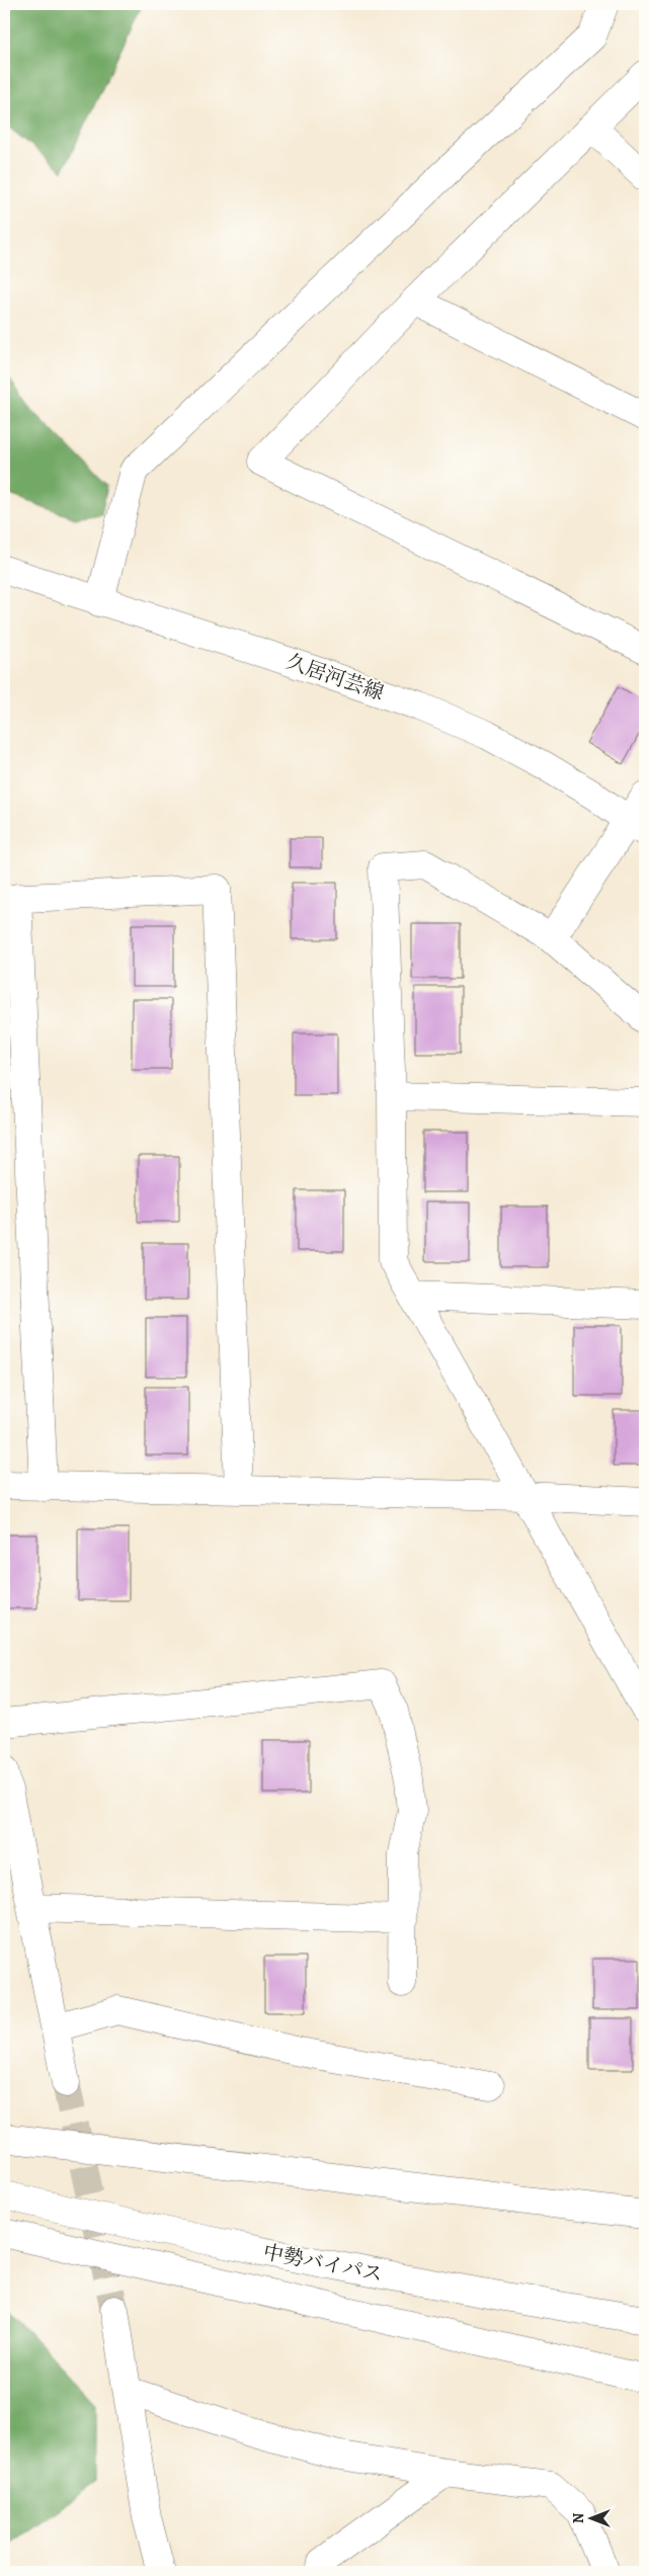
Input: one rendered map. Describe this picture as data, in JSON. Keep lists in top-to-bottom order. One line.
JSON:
{"streets":{"main road":["久居河芸線","中勢バイパス"]},"north":"left"}
